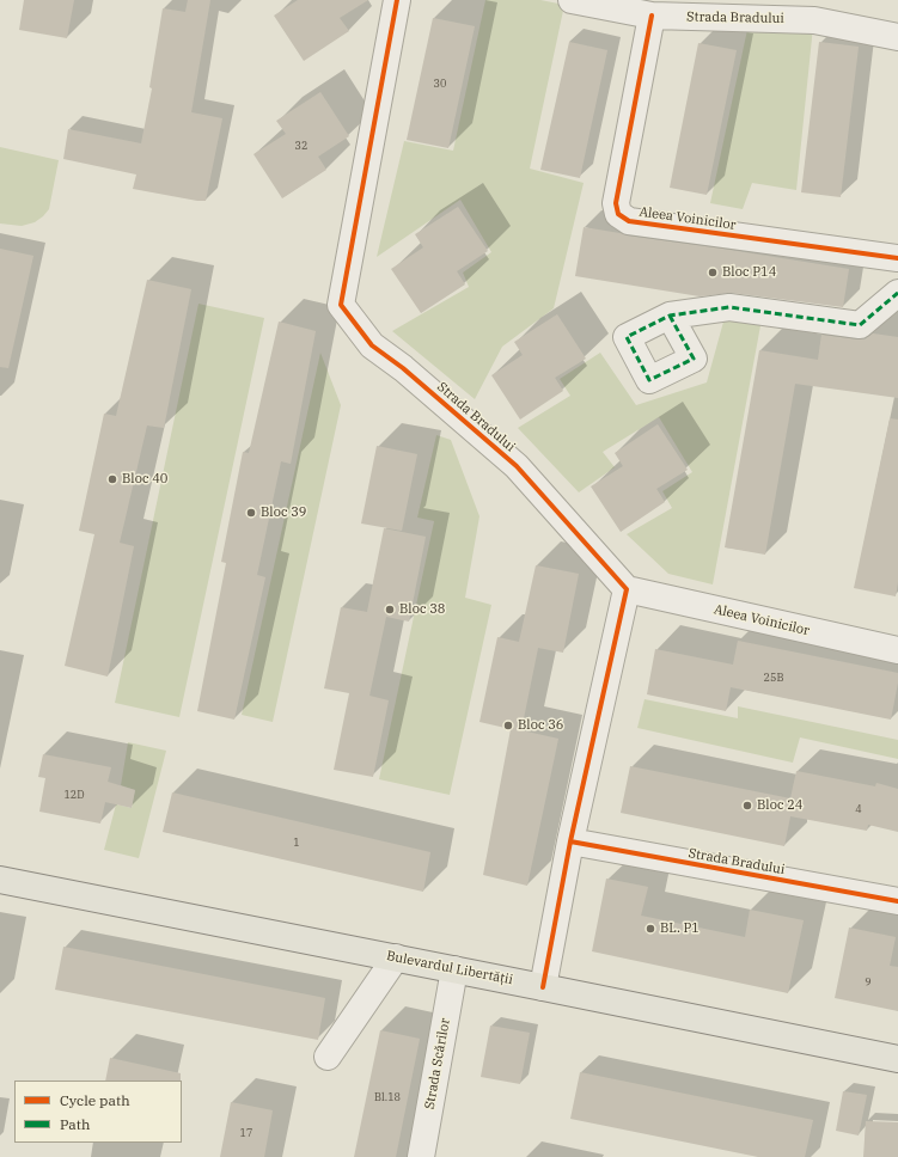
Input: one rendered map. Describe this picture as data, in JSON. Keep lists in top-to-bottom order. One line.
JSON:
{"streets":{"main road":["Bulevardul Libertății"],"street":["Strada Bradului","Aleea Voinicilor","Strada Scărilor"]},"crossings":[["Strada Bradului","Aleea Voinicilor"],["Bulevardul Libertății","Strada Scărilor"]],"places":["Bloc P14","Bloc 40","Bloc 39","Bloc 38","Bloc 36","Bloc 24","BL. P1"],"house_numbers":["30","32","25B","12D","4","1","9","Bl.18","17"],"legend":["Cycle path","Path"]}
